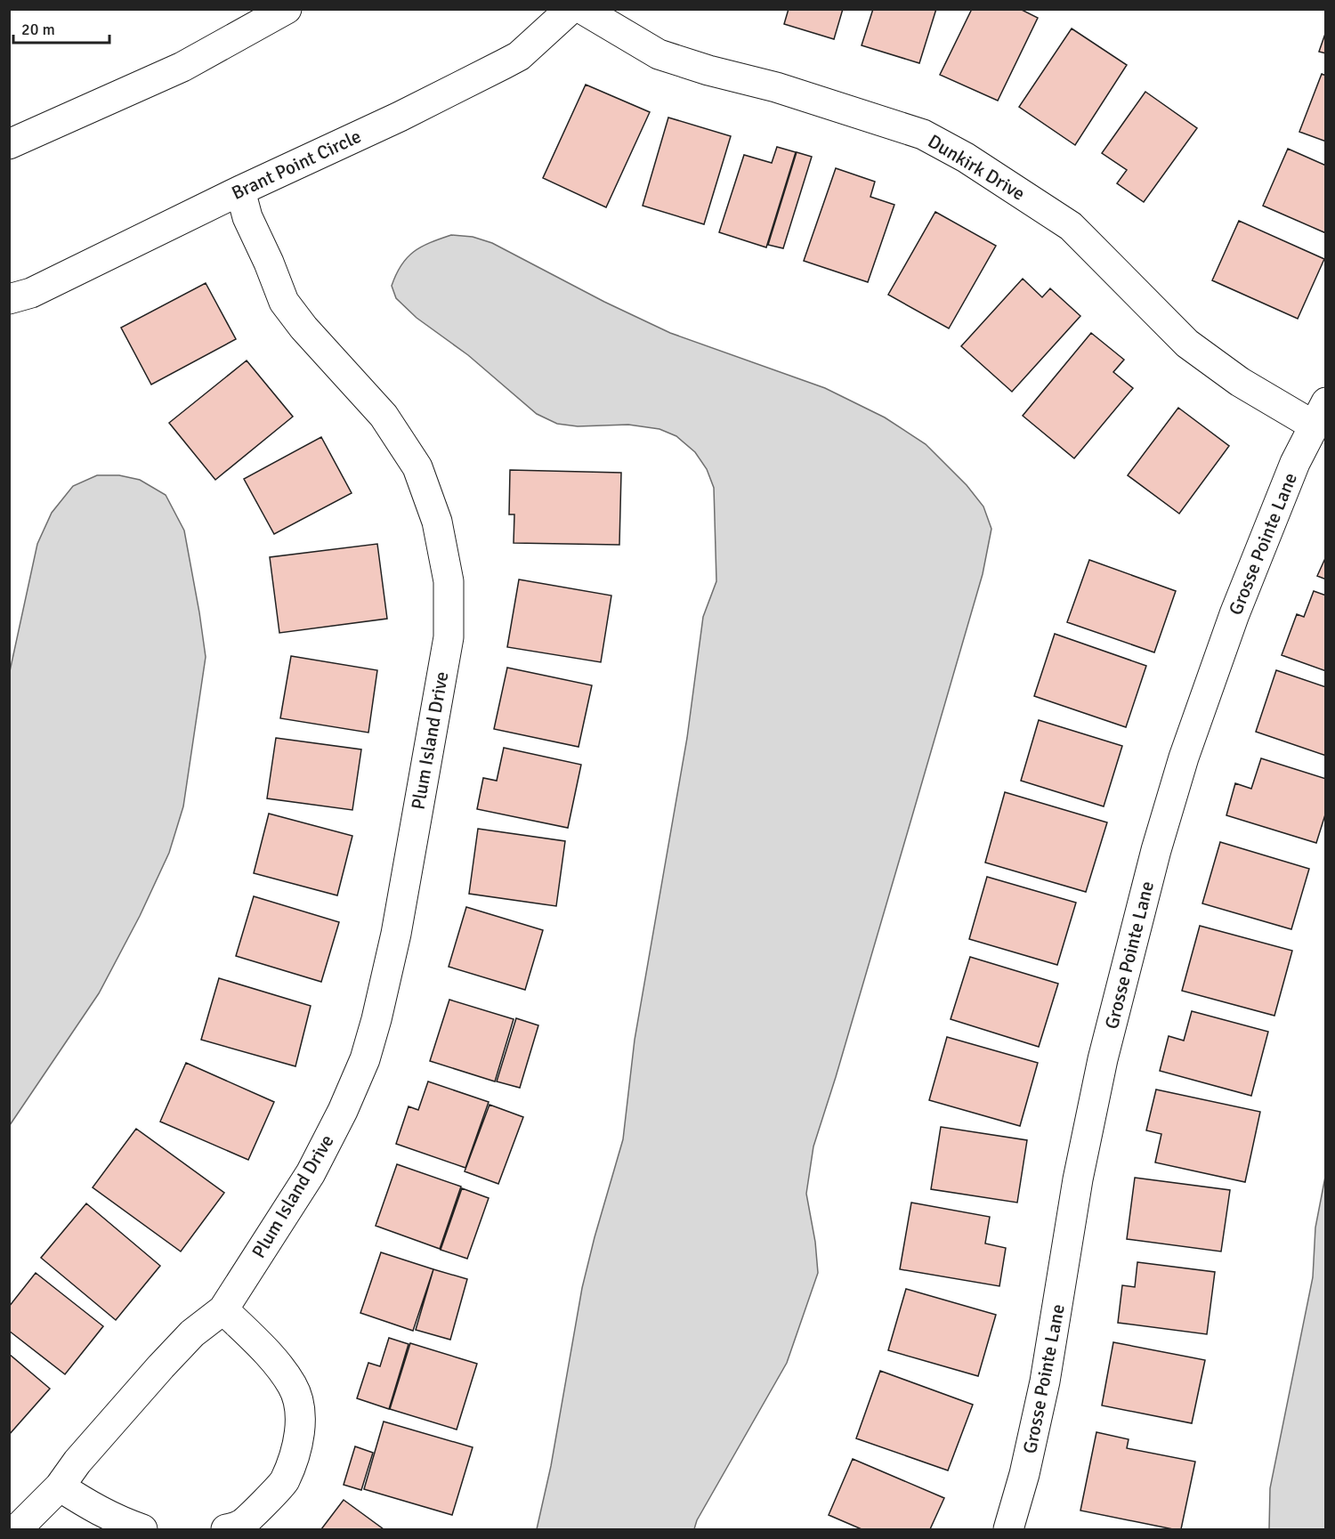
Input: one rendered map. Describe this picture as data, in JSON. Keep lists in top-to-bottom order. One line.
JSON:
{"streets":{"street":["Brant Point Circle","Dunkirk Drive","Grosse Pointe Lane","Plum Island Drive"]},"crossings":[["Brant Point Circle","Plum Island Drive"],["Dunkirk Drive","Grosse Pointe Lane"]],"scale_bar":"20 m"}
